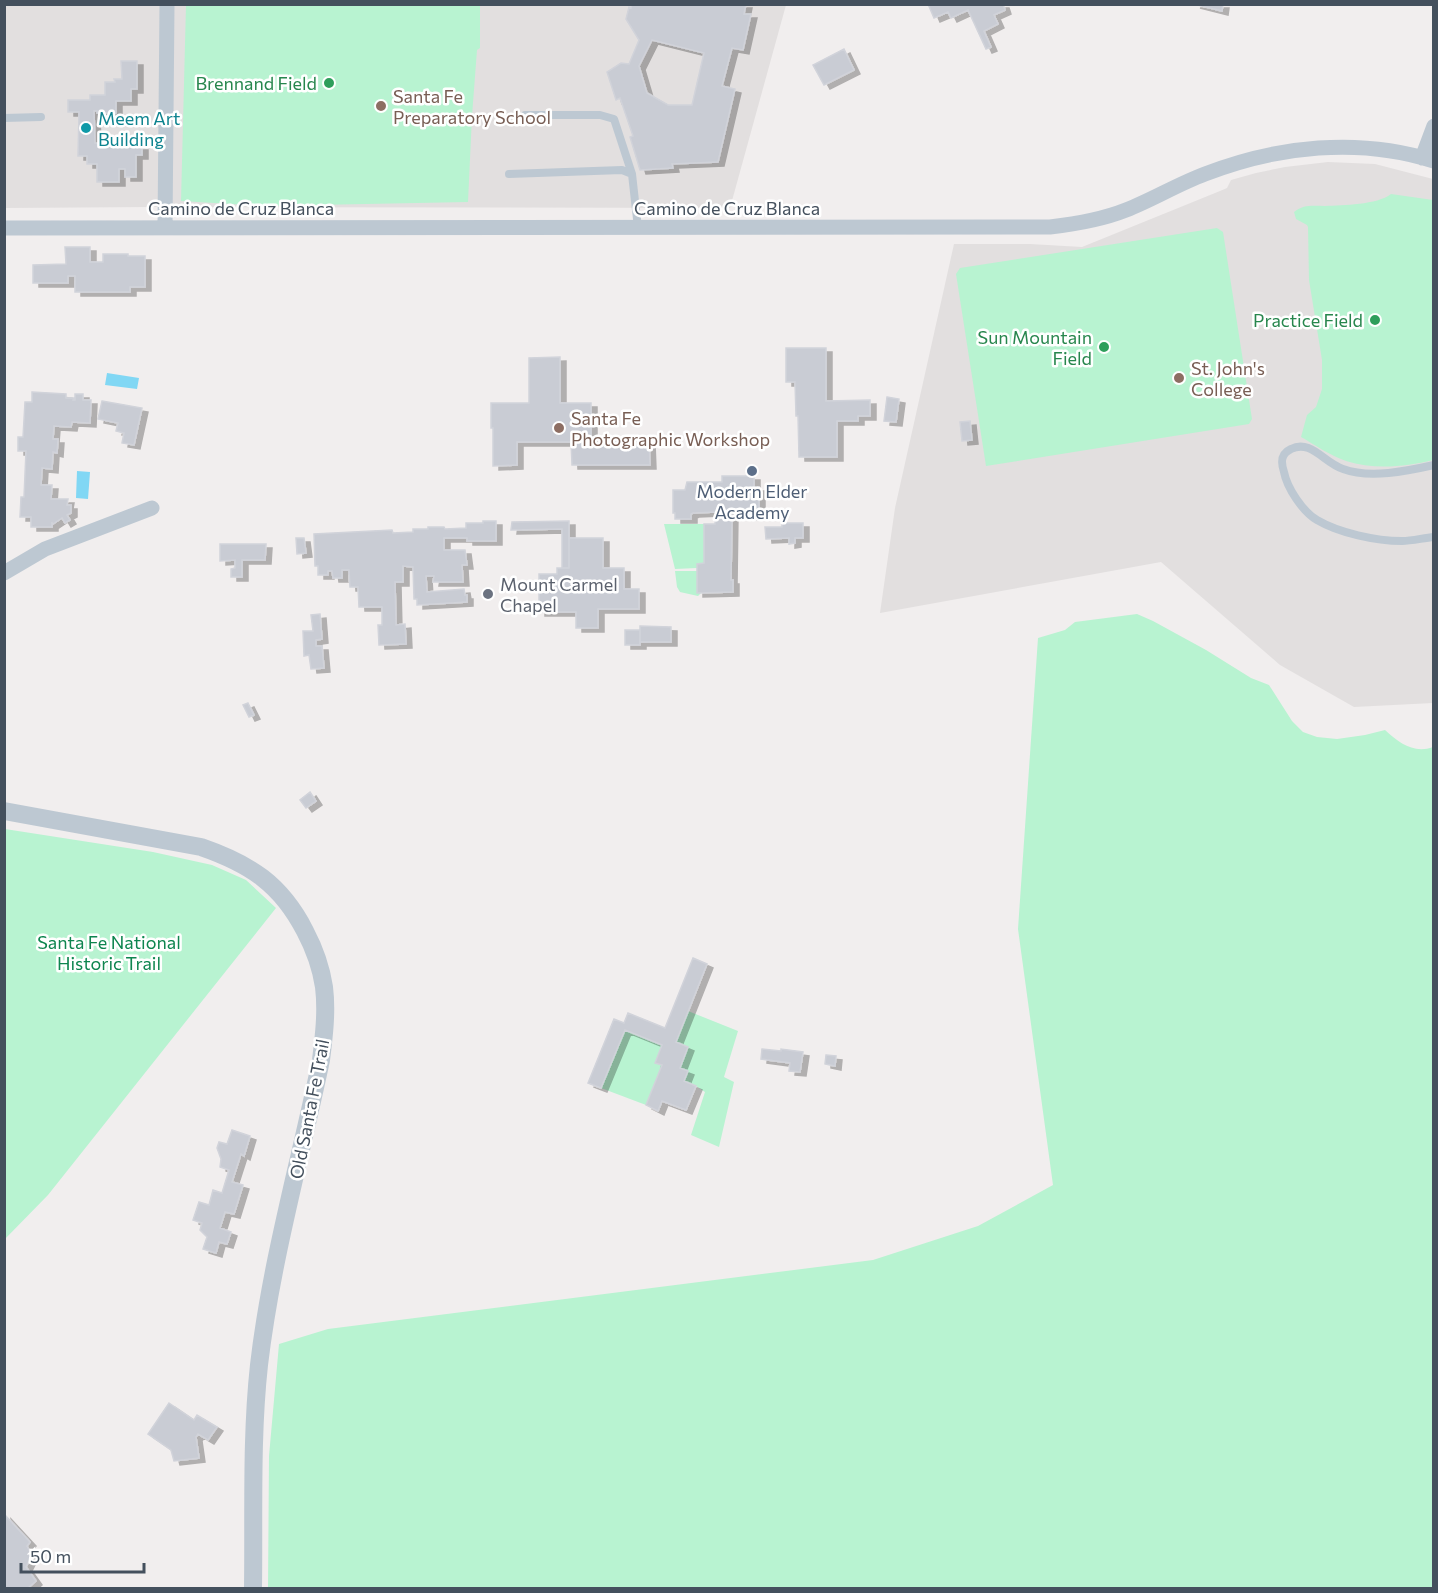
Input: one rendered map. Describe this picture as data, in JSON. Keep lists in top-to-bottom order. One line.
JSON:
{"streets":{"street":["Camino de Cruz Blanca","Old Santa Fe Trail"]},"parks":["Santa Fe National Historic Trail"],"places":["Brennand Field","Santa Fe Preparatory School","Meem Art Building","Practice Field","Sun Mountain Field","St. John's College","Santa Fe Photographic Workshop","Modern Elder Academy","Mount Carmel Chapel"],"scale_bar":"50 m"}
